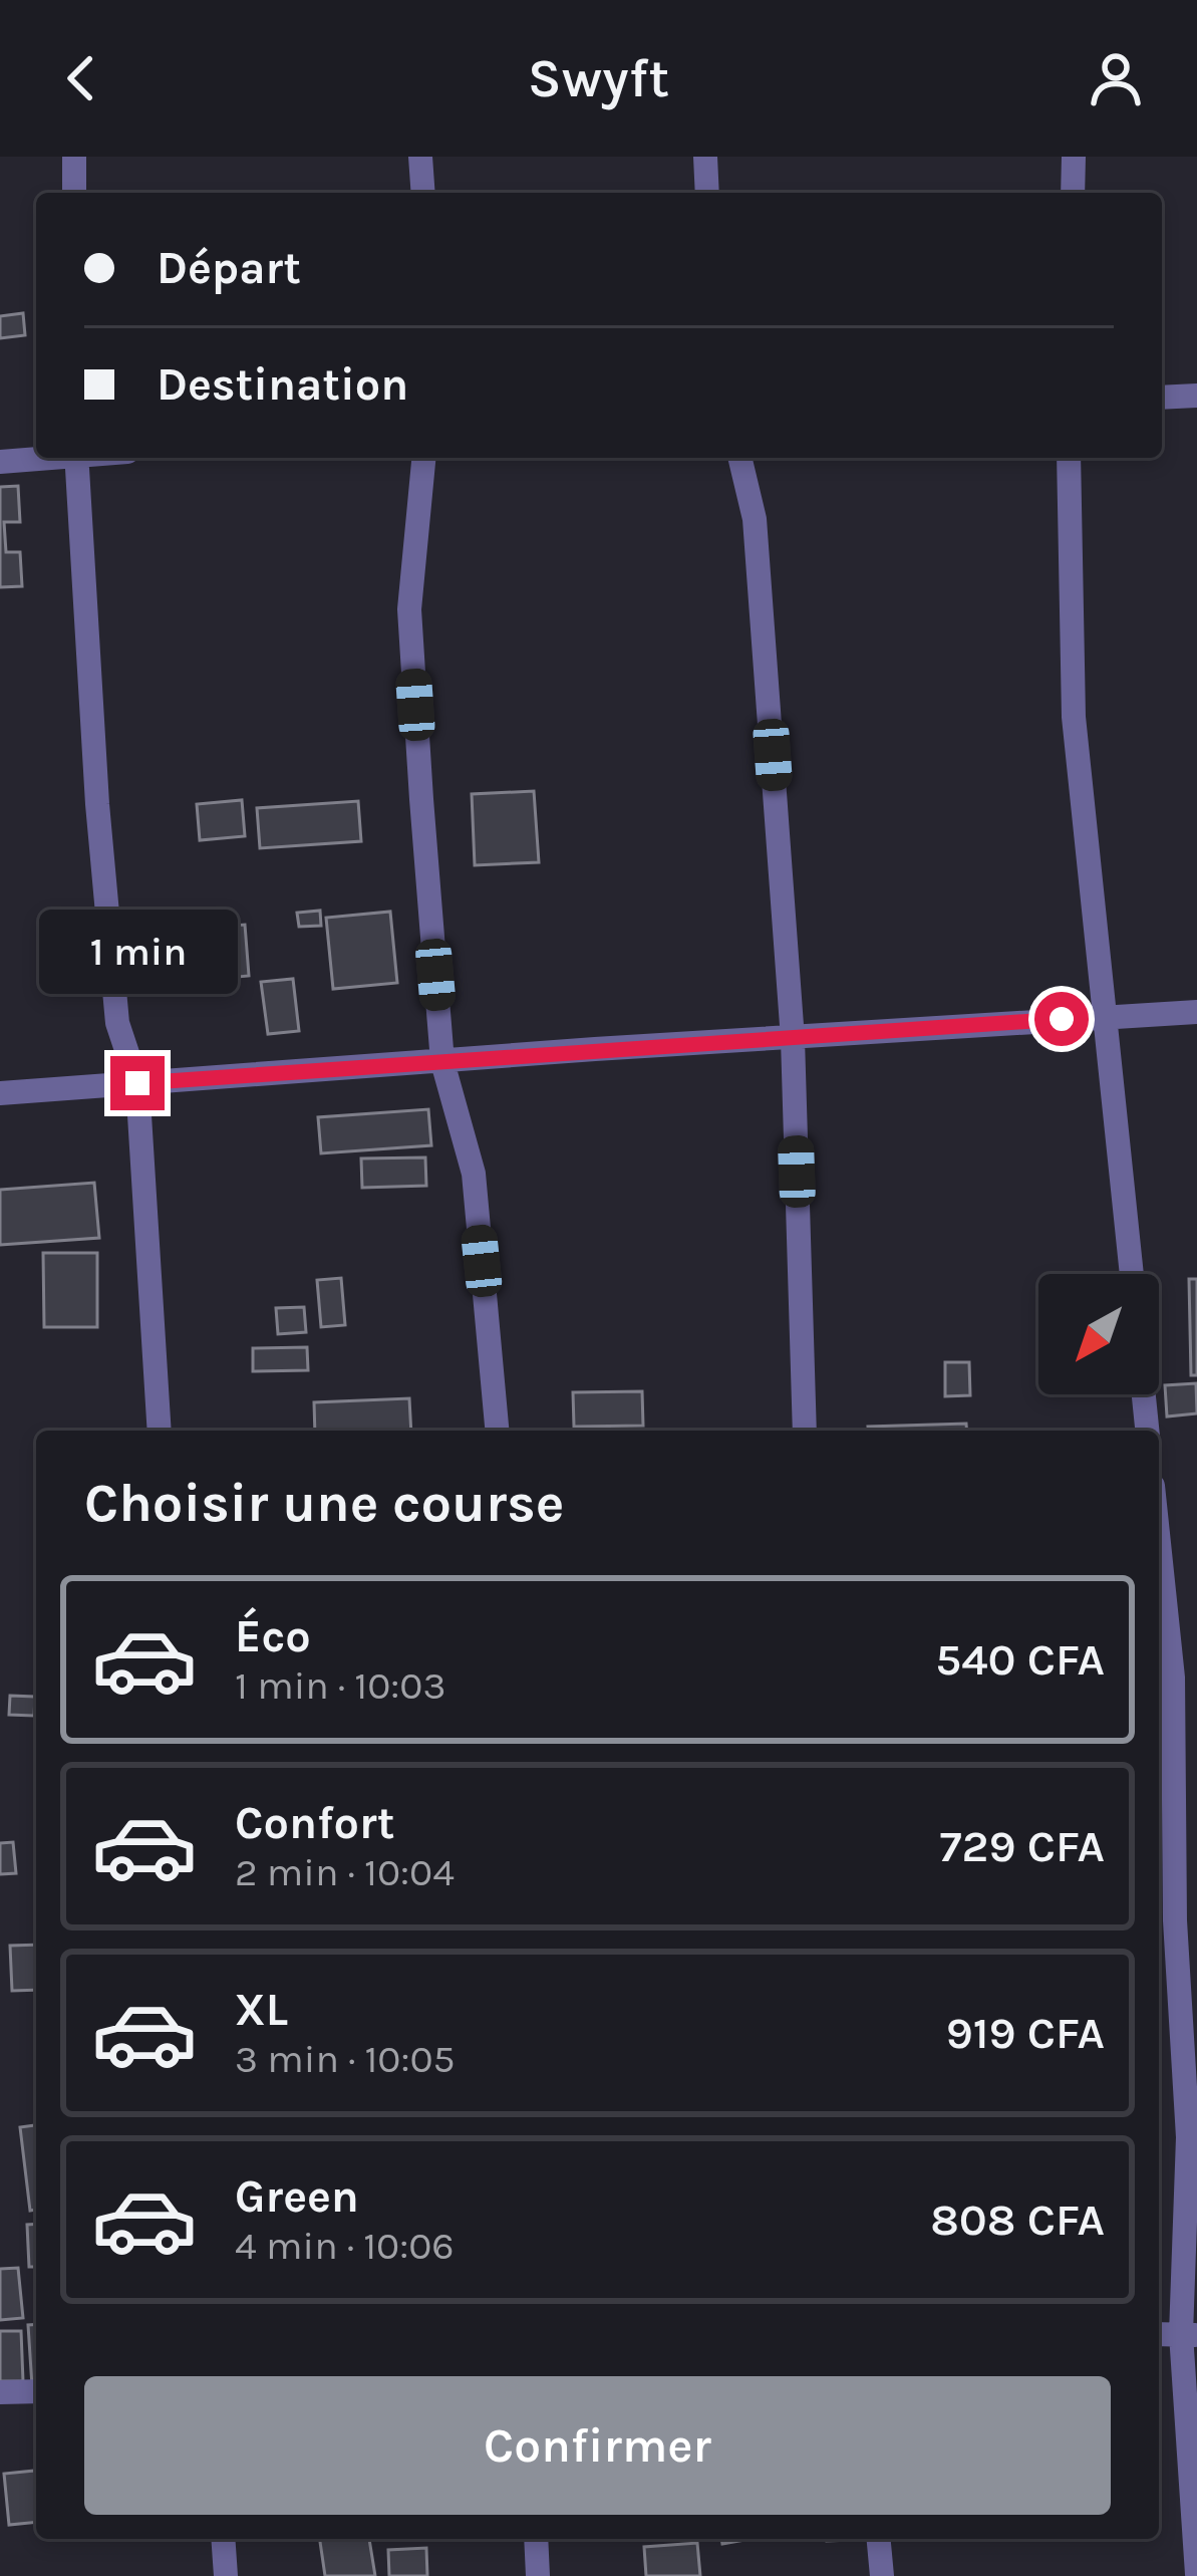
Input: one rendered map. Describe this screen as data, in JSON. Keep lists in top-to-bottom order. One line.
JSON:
{"north":"bottom left","page":{"header":"Swyft","banner":["Départ","Destination"],"bubble":"1 min","heading":"Choisir une course","list":[{"name":"Éco","note":"1 min · 10:03","value":"540 CFA"},{"name":"Confort","note":"2 min · 10:04","value":"729 CFA"},{"name":"XL","note":"3 min · 10:05","value":"919 CFA"},{"name":"Green","note":"4 min · 10:06","value":"808 CFA"}],"buttons":"Confirmer"}}
